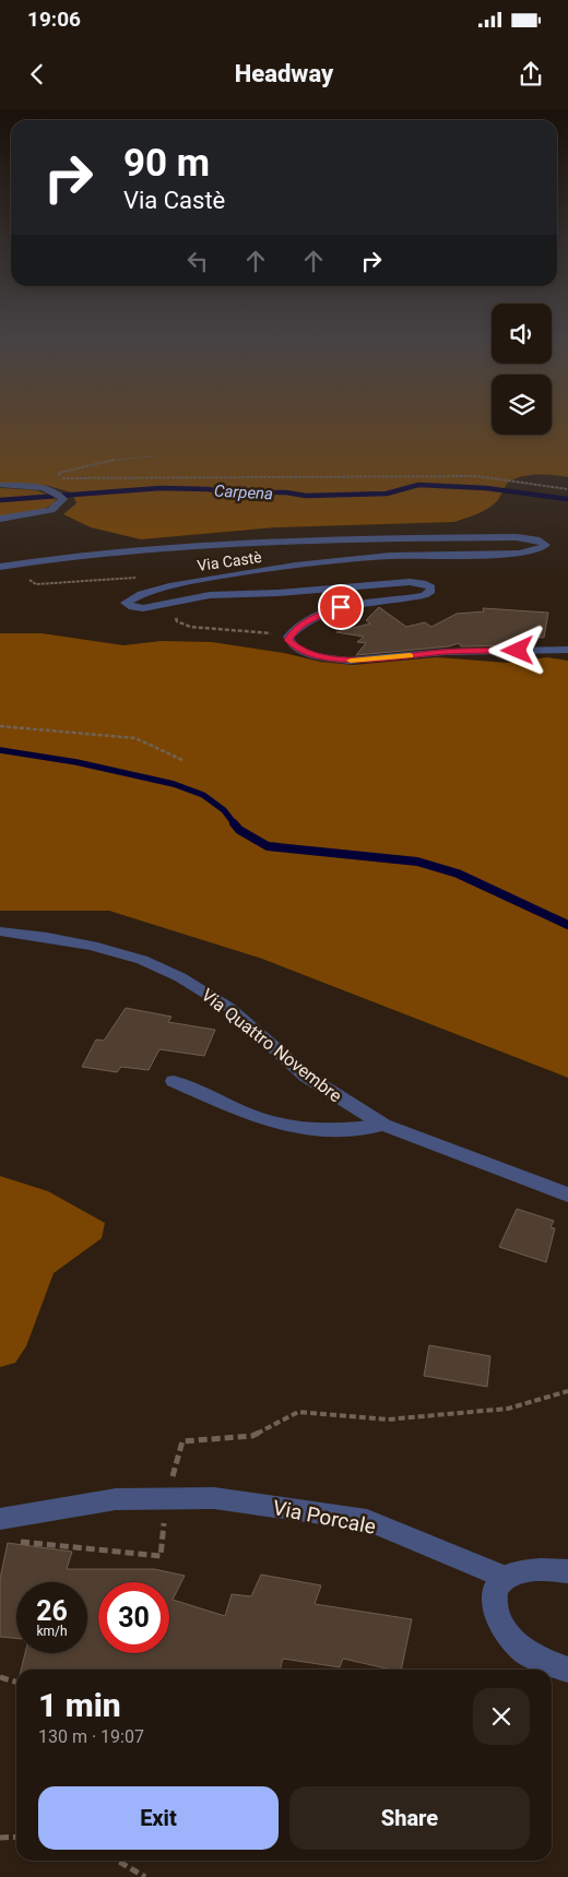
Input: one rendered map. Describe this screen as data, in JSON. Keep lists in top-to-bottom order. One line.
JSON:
{"streets":{"street":["Via Castè","Via Quattro Novembre","Via Porcale"]},"water":["Carpena"],"page":{"status":"19:06","header":"Headway","turn":["90 m","Via Castè"],"speed":"26 km/h","limit":"30","heading":["1 min","130 m · 19:07"],"buttons":["Exit","Share"]}}
